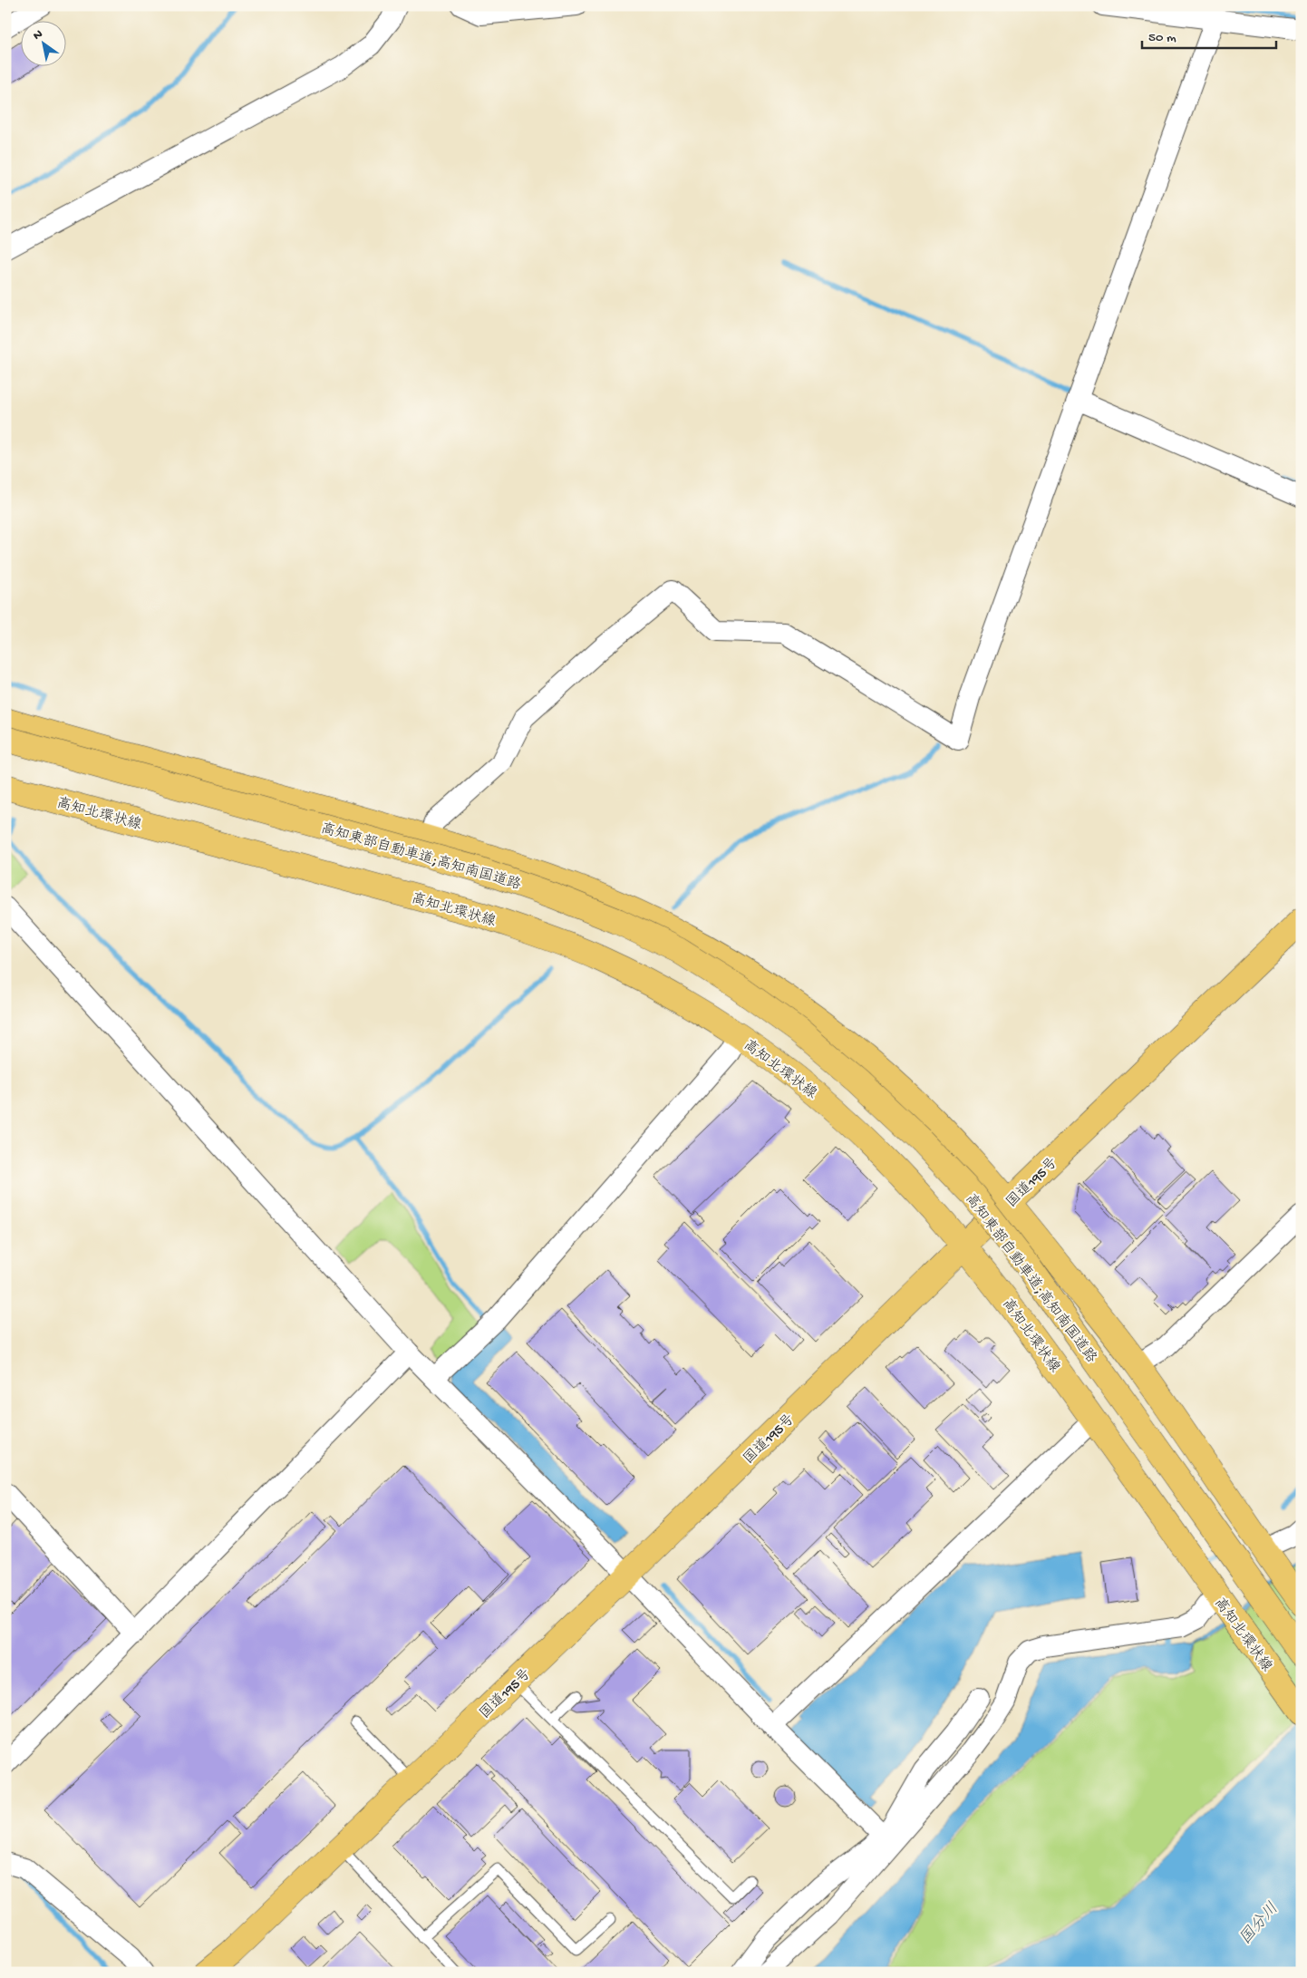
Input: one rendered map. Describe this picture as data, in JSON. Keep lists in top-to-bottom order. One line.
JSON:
{"streets":{"main road":["高知北環状線","高知東部自動車道;高知南国道路","国道195号"]},"crossings":[["高知北環状線","国道195号"]],"water":["国分川"],"scale_bar":"50 m","north":"top left"}
